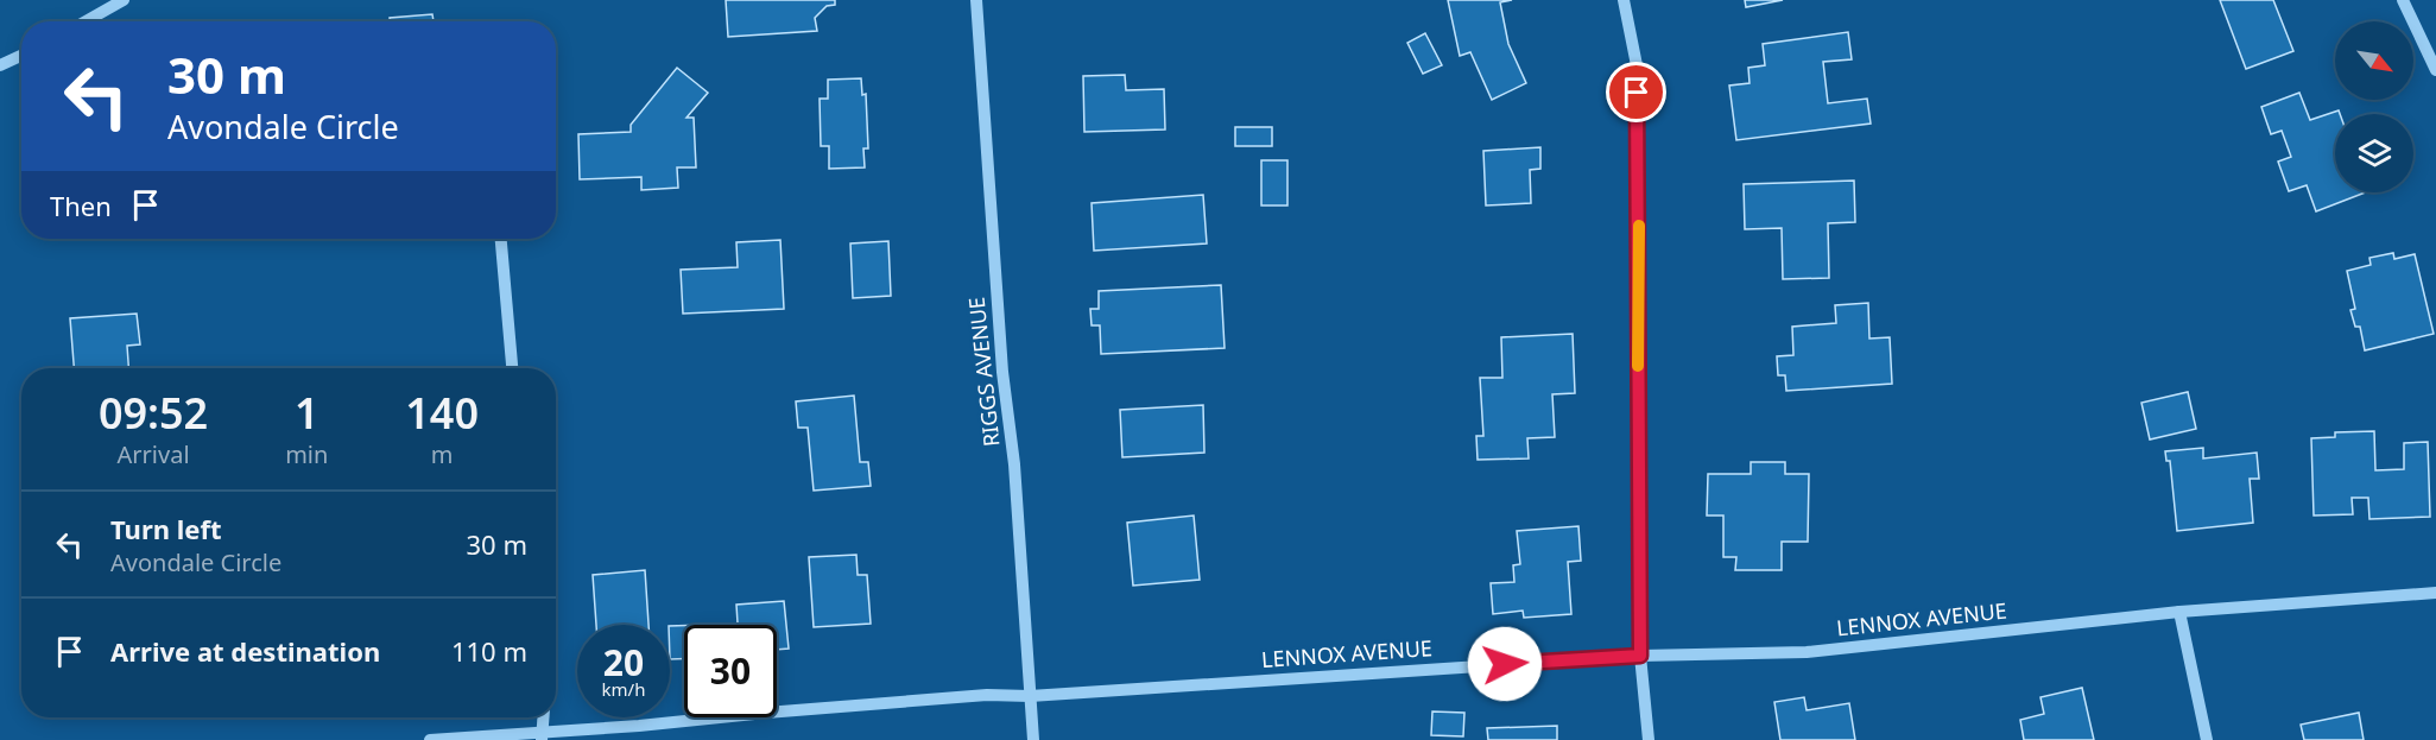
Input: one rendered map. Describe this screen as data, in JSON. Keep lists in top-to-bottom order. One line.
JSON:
{"streets":{"street":["RIGGS AVENUE","LENNOX AVENUE"]},"crossings":[["RIGGS AVENUE","LENNOX AVENUE"]],"north":"bottom right","page":{"turn":["30 m","Avondale Circle"],"then":"Then","eta":["09:52","Arrival","1","min","140","m"],"list":[{"name":"Turn left","note":"Avondale Circle","value":"30 m"},{"name":"Arrive at destination","value":"110 m"}],"speed":"20 km/h","limit":"30"}}
